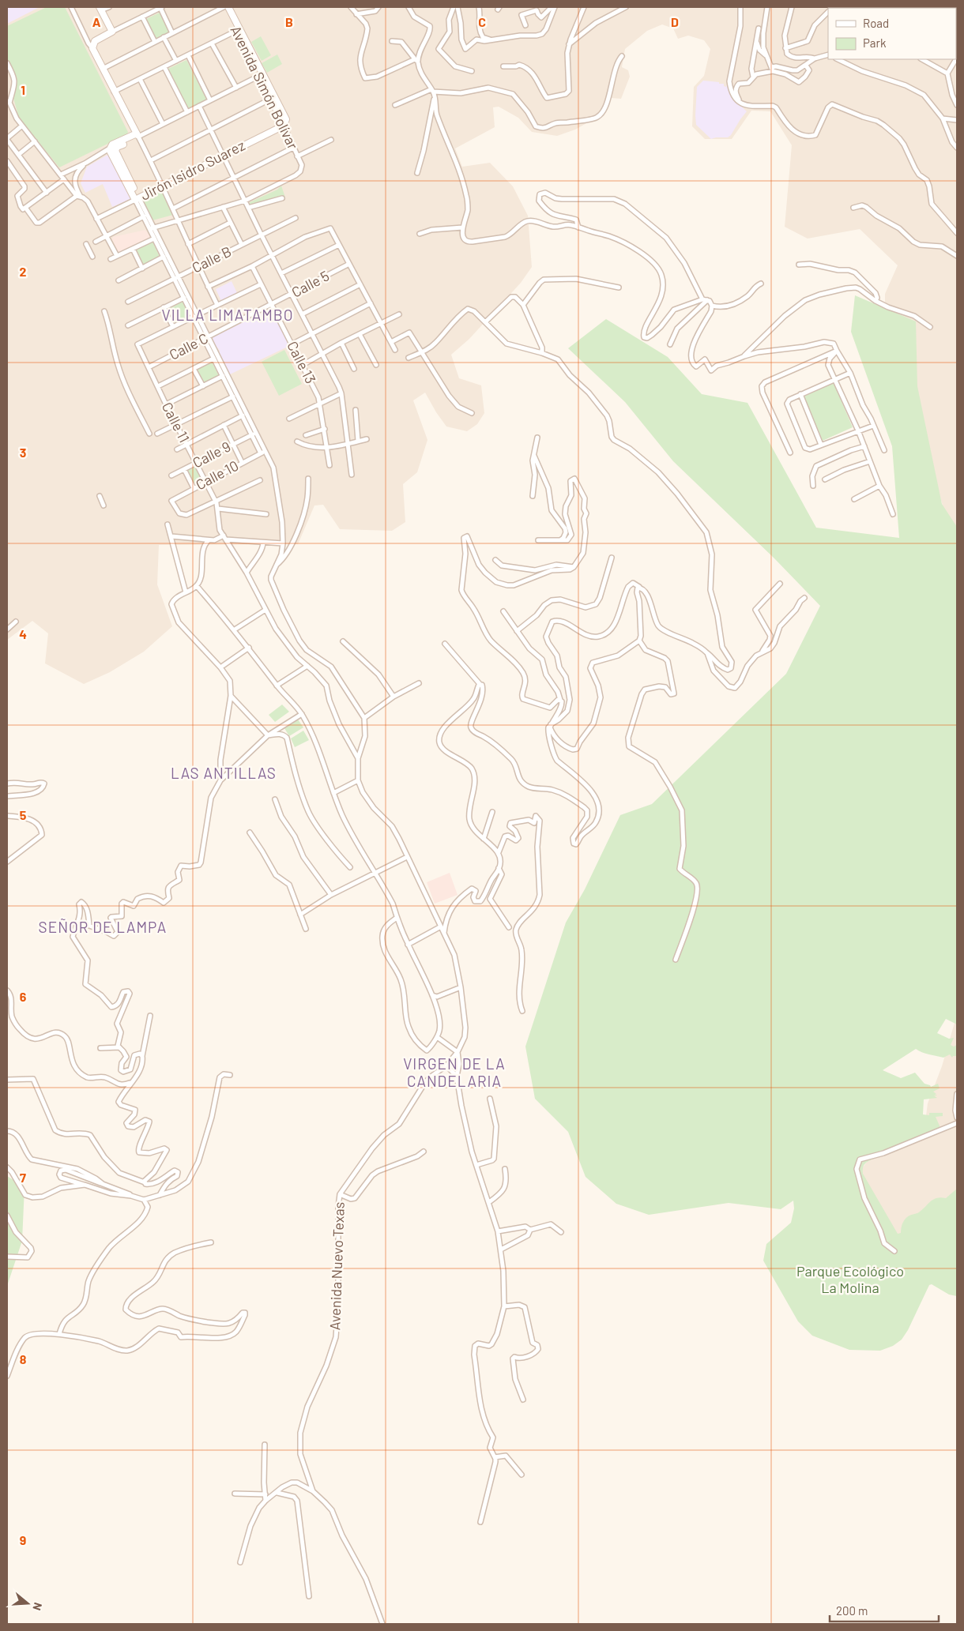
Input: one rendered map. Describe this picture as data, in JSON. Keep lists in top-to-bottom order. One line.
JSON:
{"streets":{"street":["Avenida Simón Bolívar","Jirón Isidro Suarez","Calle B","Calle 5","Calle C","Calle 13","Calle 11","Calle 9","Calle 10","Avenida Nuevo Texas"]},"crossings":[["Avenida Simón Bolívar","Jirón Isidro Suarez"],["Calle 5","Calle C"],["Calle 5","Calle 13"],["Calle C","Calle 13"],["Calle C","Calle 11"],["Calle 11","Calle 9"],["Calle 11","Calle 10"]],"districts":["VILLA LIMATAMBO","LAS ANTILLAS","SEÑOR DE LAMPA","VIRGEN DE LA CANDELARIA"],"parks":["Parque Ecológico La Molina"],"legend":["Road","Park"],"scale_bar":"200 m","north":"right","grid":{"columns":["A","B","C","D"],"rows":["1","2","3","4","5","6","7","8","9"]}}
